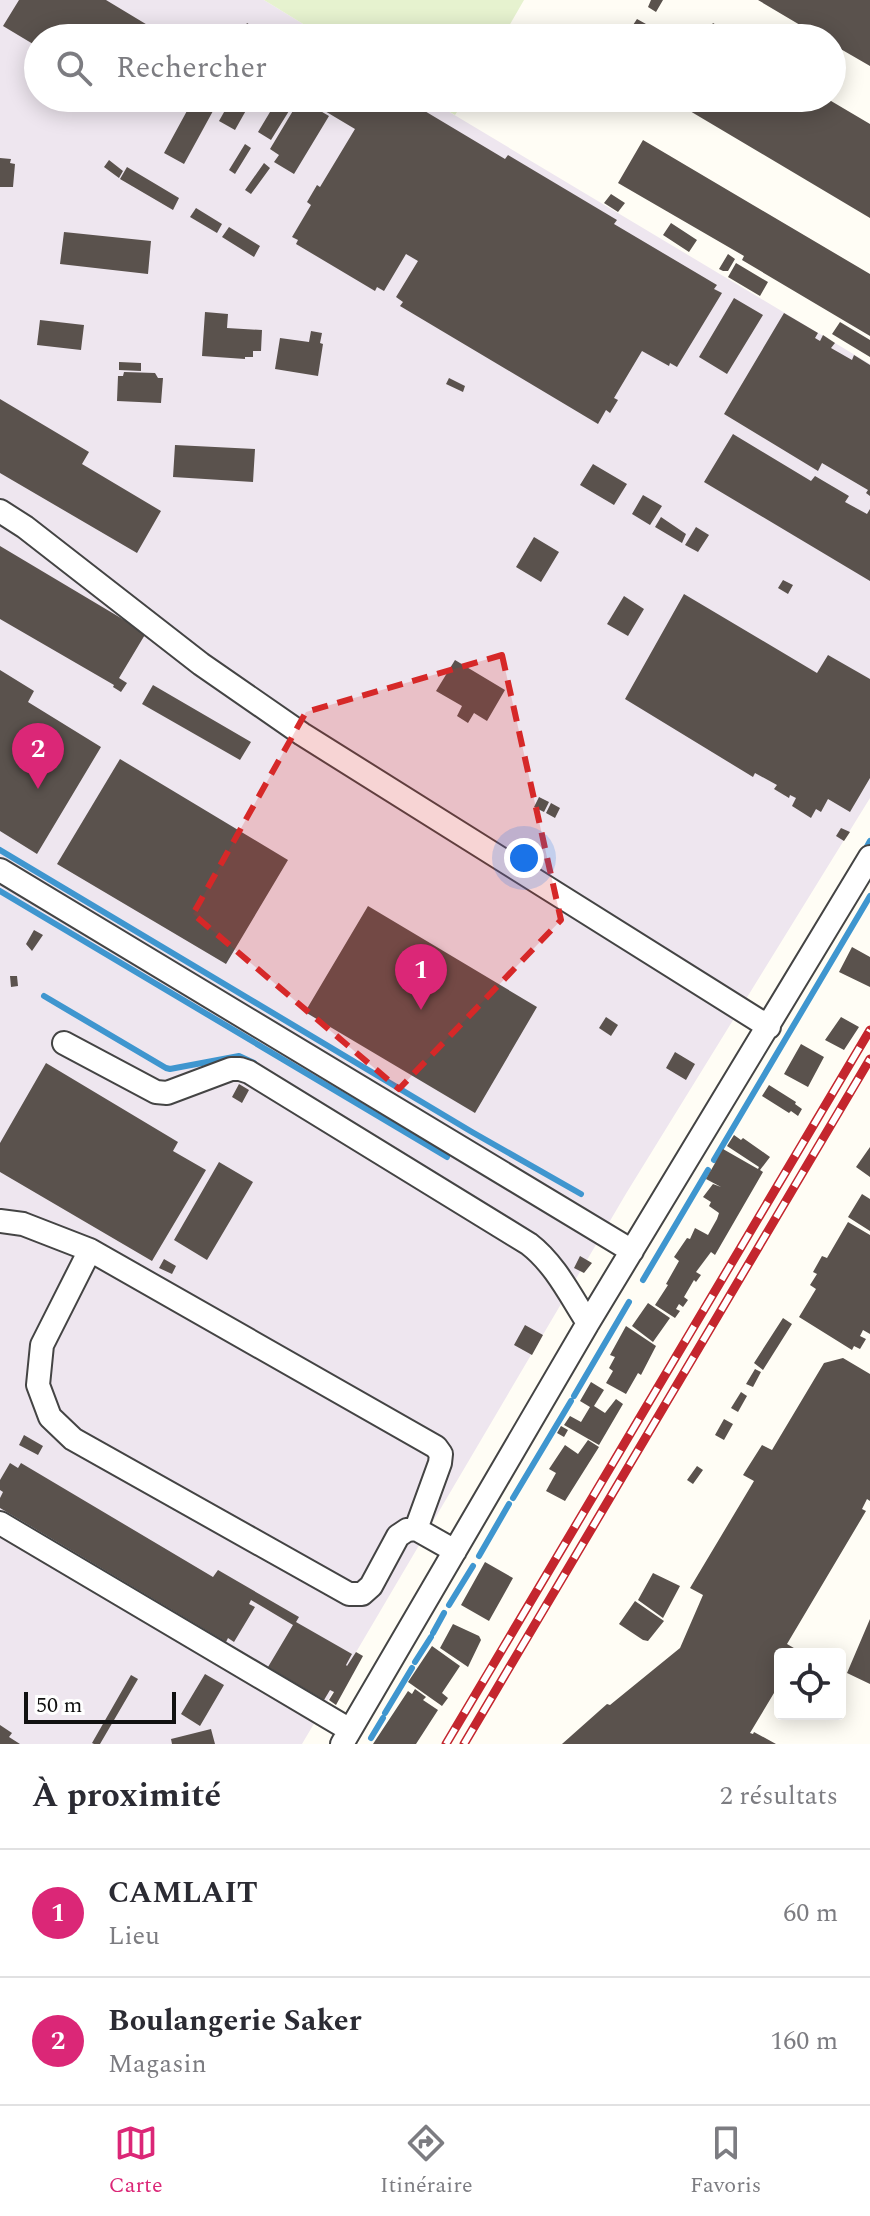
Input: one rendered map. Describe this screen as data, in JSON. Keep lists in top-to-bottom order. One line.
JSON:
{"scale_bar":"50 m","page":{"search":"Rechercher","pins":["2","1"],"scale":"50 m","heading":["À proximité","2 résultats"],"list":[{"mark":"1","name":"CAMLAIT","note":"Lieu","value":"60 m"},{"mark":"2","name":"Boulangerie Saker","note":"Magasin","value":"160 m"}],"nav":["Carte","Itinéraire","Favoris"]}}
